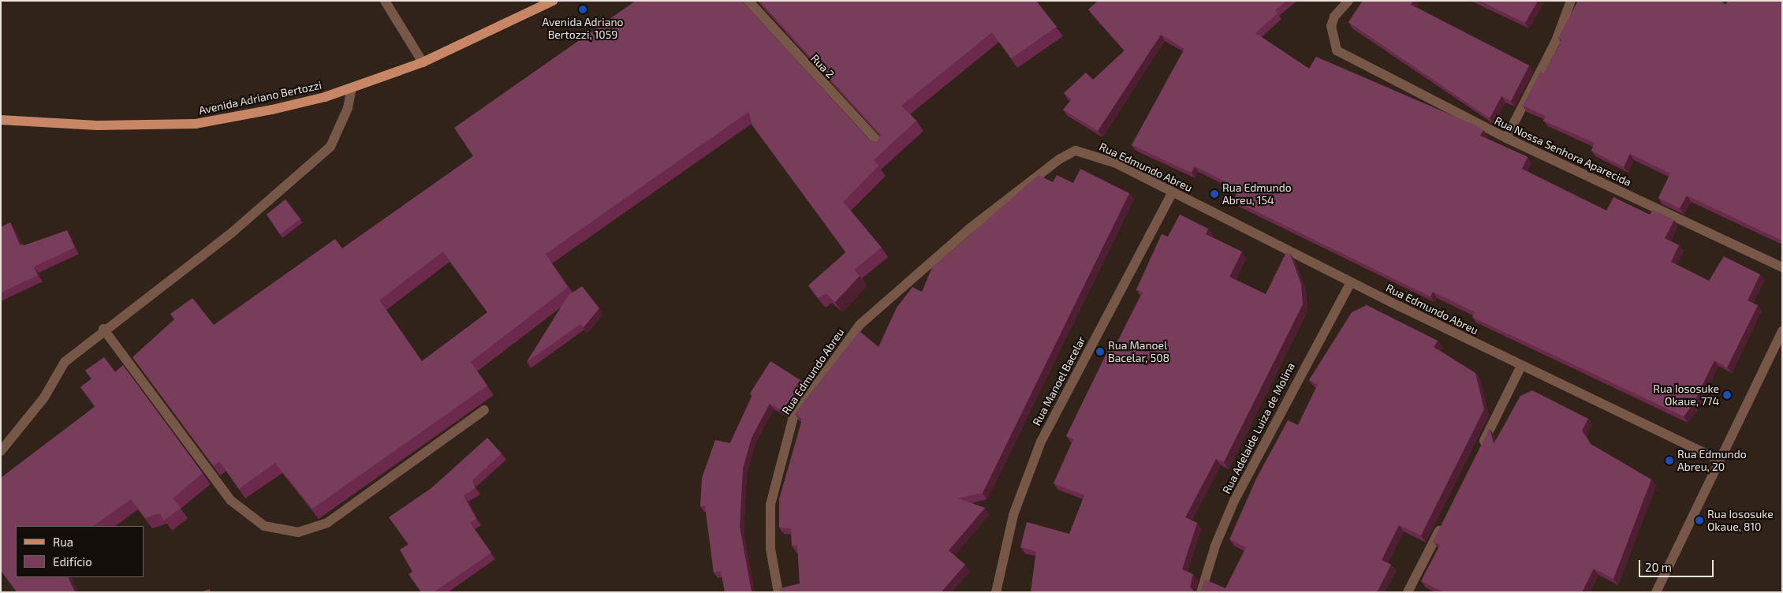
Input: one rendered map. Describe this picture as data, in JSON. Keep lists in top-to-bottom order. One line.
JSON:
{"streets":{"main road":["Avenida Adriano Bertozzi"],"street":["Rua 2","Rua Nossa Senhora Aparecida","Rua Edmundo Abreu","Rua Manoel Bacelar","Rua Adelaide Luiza de Molina"]},"crossings":[["Rua Edmundo Abreu","Rua Manoel Bacelar"],["Rua Edmundo Abreu","Rua Adelaide Luiza de Molina"]],"places":["Avenida Adriano Bertozzi, 1059","Rua Edmundo Abreu, 154","Rua Manoel Bacelar, 508","Rua Iososuke Okaue, 774","Rua Edmundo Abreu, 20","Rua Iososuke Okaue, 810"],"legend":["Rua","Edifício"],"scale_bar":"20 m"}
